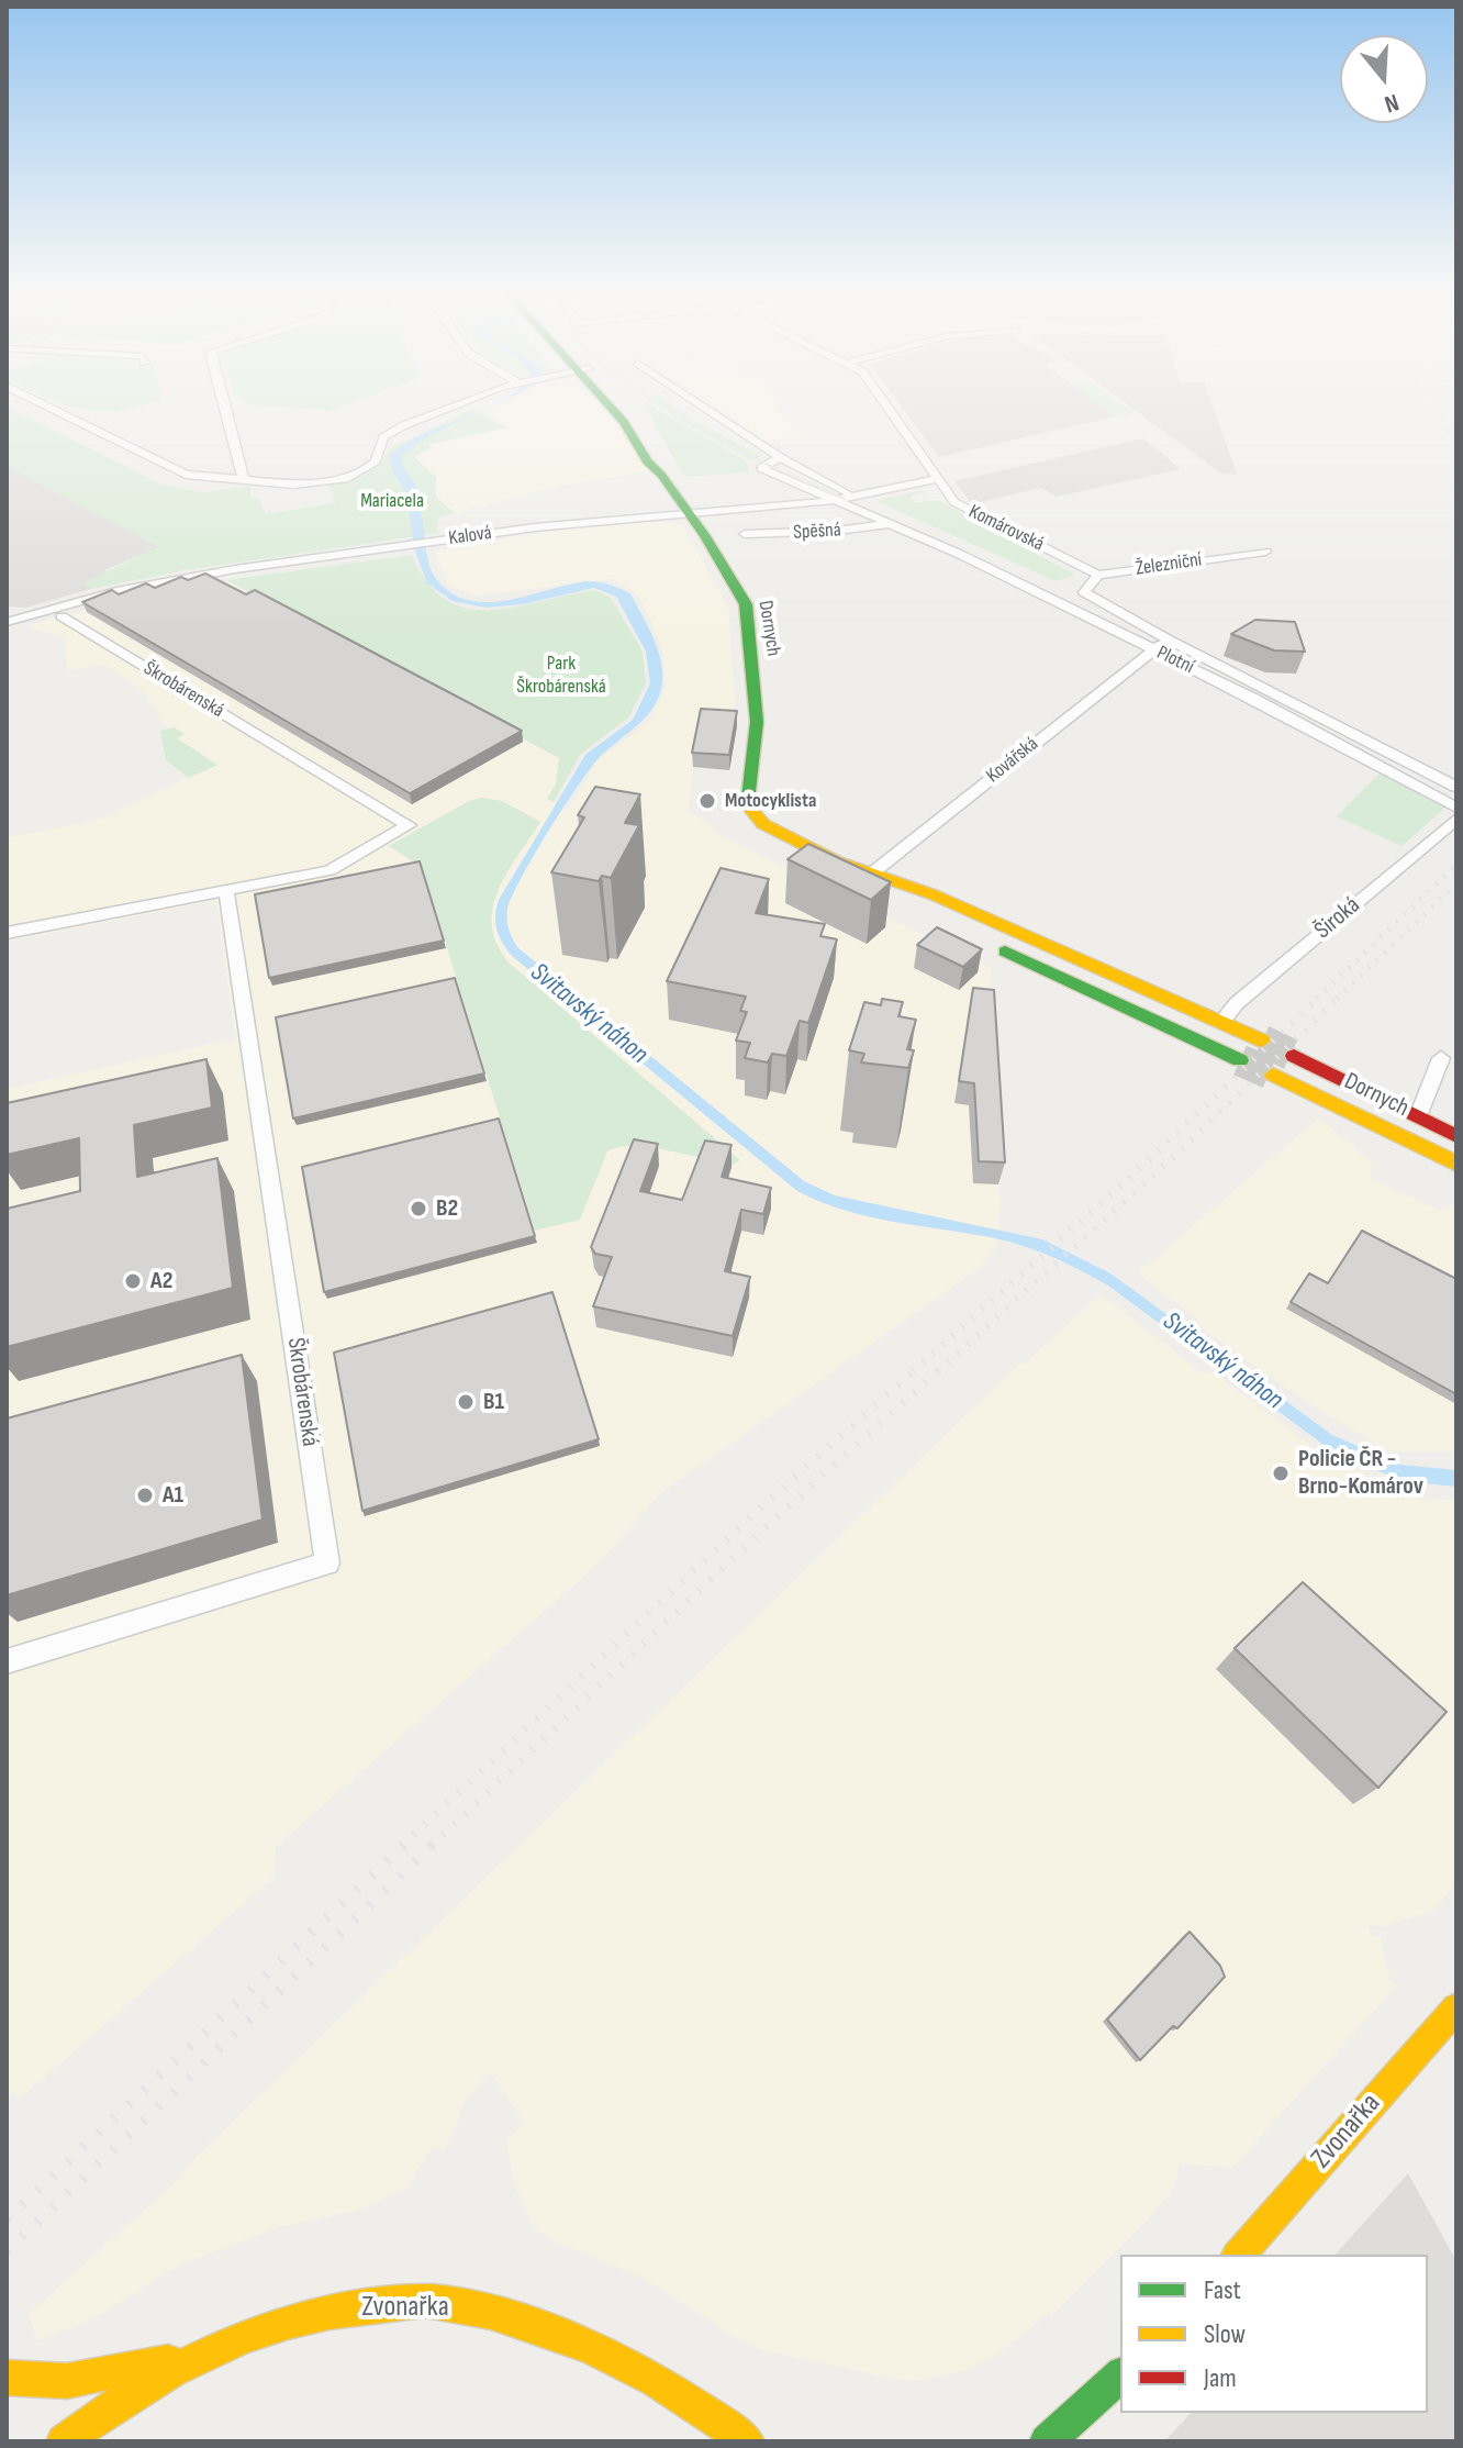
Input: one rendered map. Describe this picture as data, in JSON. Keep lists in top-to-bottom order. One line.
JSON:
{"streets":{"main road":["Dornych","Zvonařka"],"street":["Komárovská","Spěšná","Kalová","Železniční","Plotní","Škrobárenská","Kovářská","Široká"]},"crossings":[["Komárovská","Kalová"],["Komárovská","Železniční"],["Komárovská","Plotní"],["Spěšná","Plotní"],["Kalová","Dornych"],["Kalová","Plotní"],["Železniční","Plotní"],["Dornych","Kovářská"],["Dornych","Široká"],["Plotní","Kovářská"]],"water":["Svitavský náhon"],"parks":["Mariacela","Park Škrobárenská"],"places":["Motocyklista","B2","A2","B1","Policie ČR - Brno-Komárov","A1"],"legend":["Fast","Slow","Jam"],"north":"bottom"}
